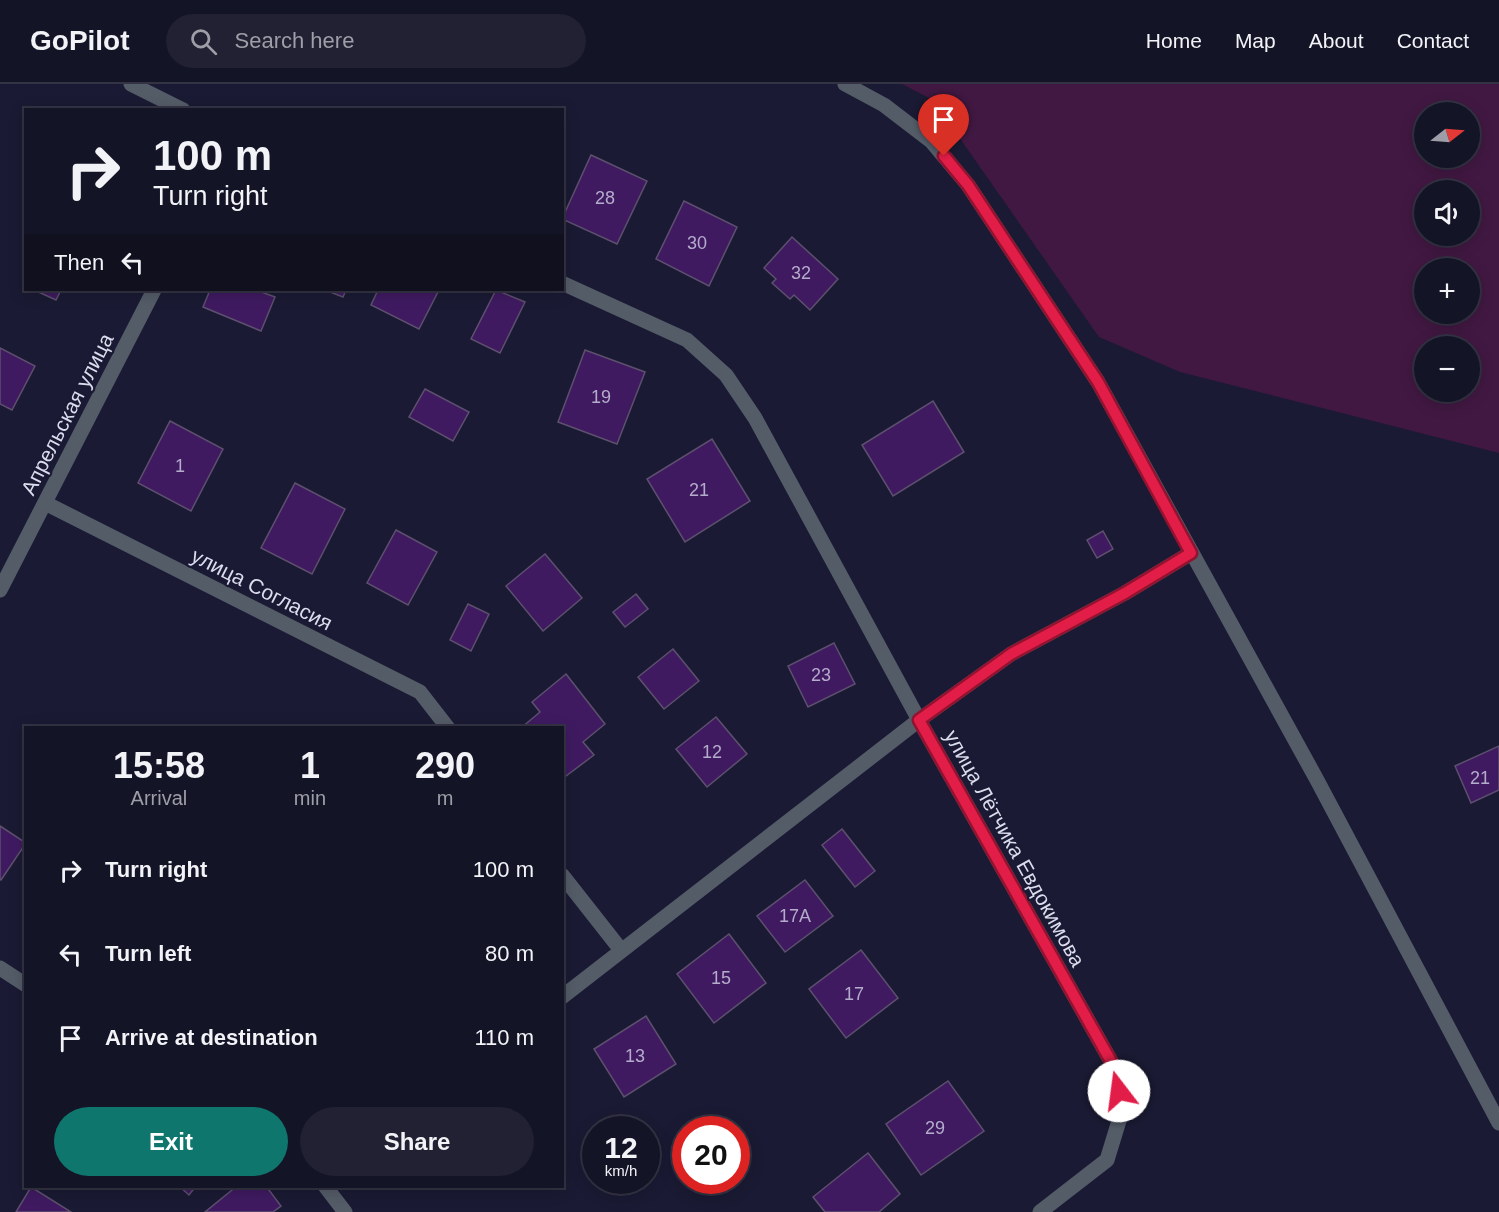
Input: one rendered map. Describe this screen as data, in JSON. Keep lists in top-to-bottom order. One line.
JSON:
{"streets":{"street":["Апрельская улица","улица Согласия","улица Лётчика Евдокимова"]},"crossings":[["Апрельская улица","улица Согласия"]],"house_numbers":["28","30","32","19","1","21","23","12","21","17А","15","17","13","29"],"north":"right","page":{"header":"GoPilot","search":"Search here","nav":["Home","Map","About","Contact"],"map_buttons":["+","−"],"turn":["100 m","Turn right"],"then":"Then","eta":["15:58","Arrival","1","min","290","m"],"list":[{"name":"Turn right","value":"100 m"},{"name":"Turn left","value":"80 m"},{"name":"Arrive at destination","value":"110 m"}],"buttons":["Exit","Share"],"speed":"12 km/h","limit":"20"}}
